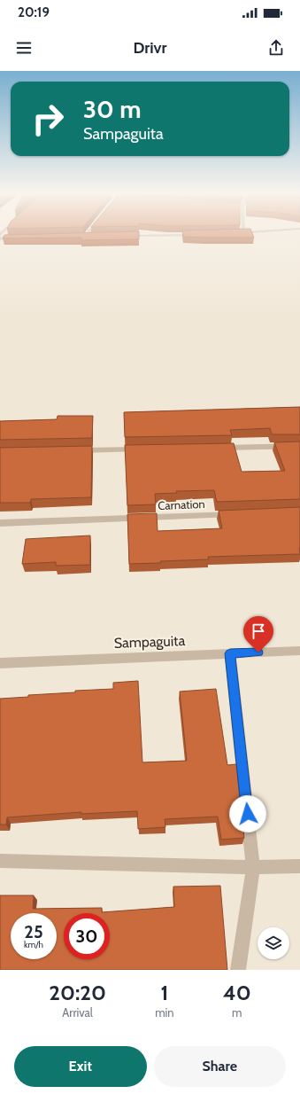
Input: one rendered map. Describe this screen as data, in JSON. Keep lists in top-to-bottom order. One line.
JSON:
{"streets":{"street":["Carnation","Sampaguita"]},"page":{"status":"20:19","header":"Drivr","turn":["30 m","Sampaguita"],"speed":"25 km/h","limit":"30","eta":["20:20","Arrival","1","min","40","m"],"buttons":["Exit","Share"]}}
